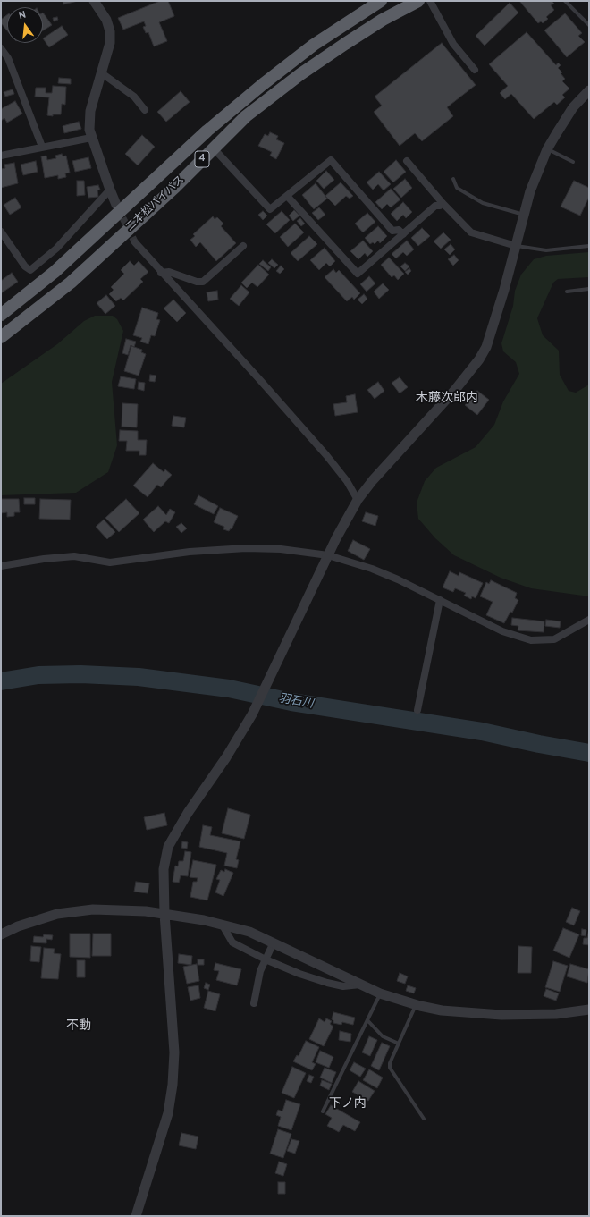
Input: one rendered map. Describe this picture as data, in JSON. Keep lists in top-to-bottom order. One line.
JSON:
{"streets":{"highway":["4","二本松バイパス"]},"districts":["木藤次郎内","不動","下ノ内"],"water":["羽石川"],"north":"top"}
